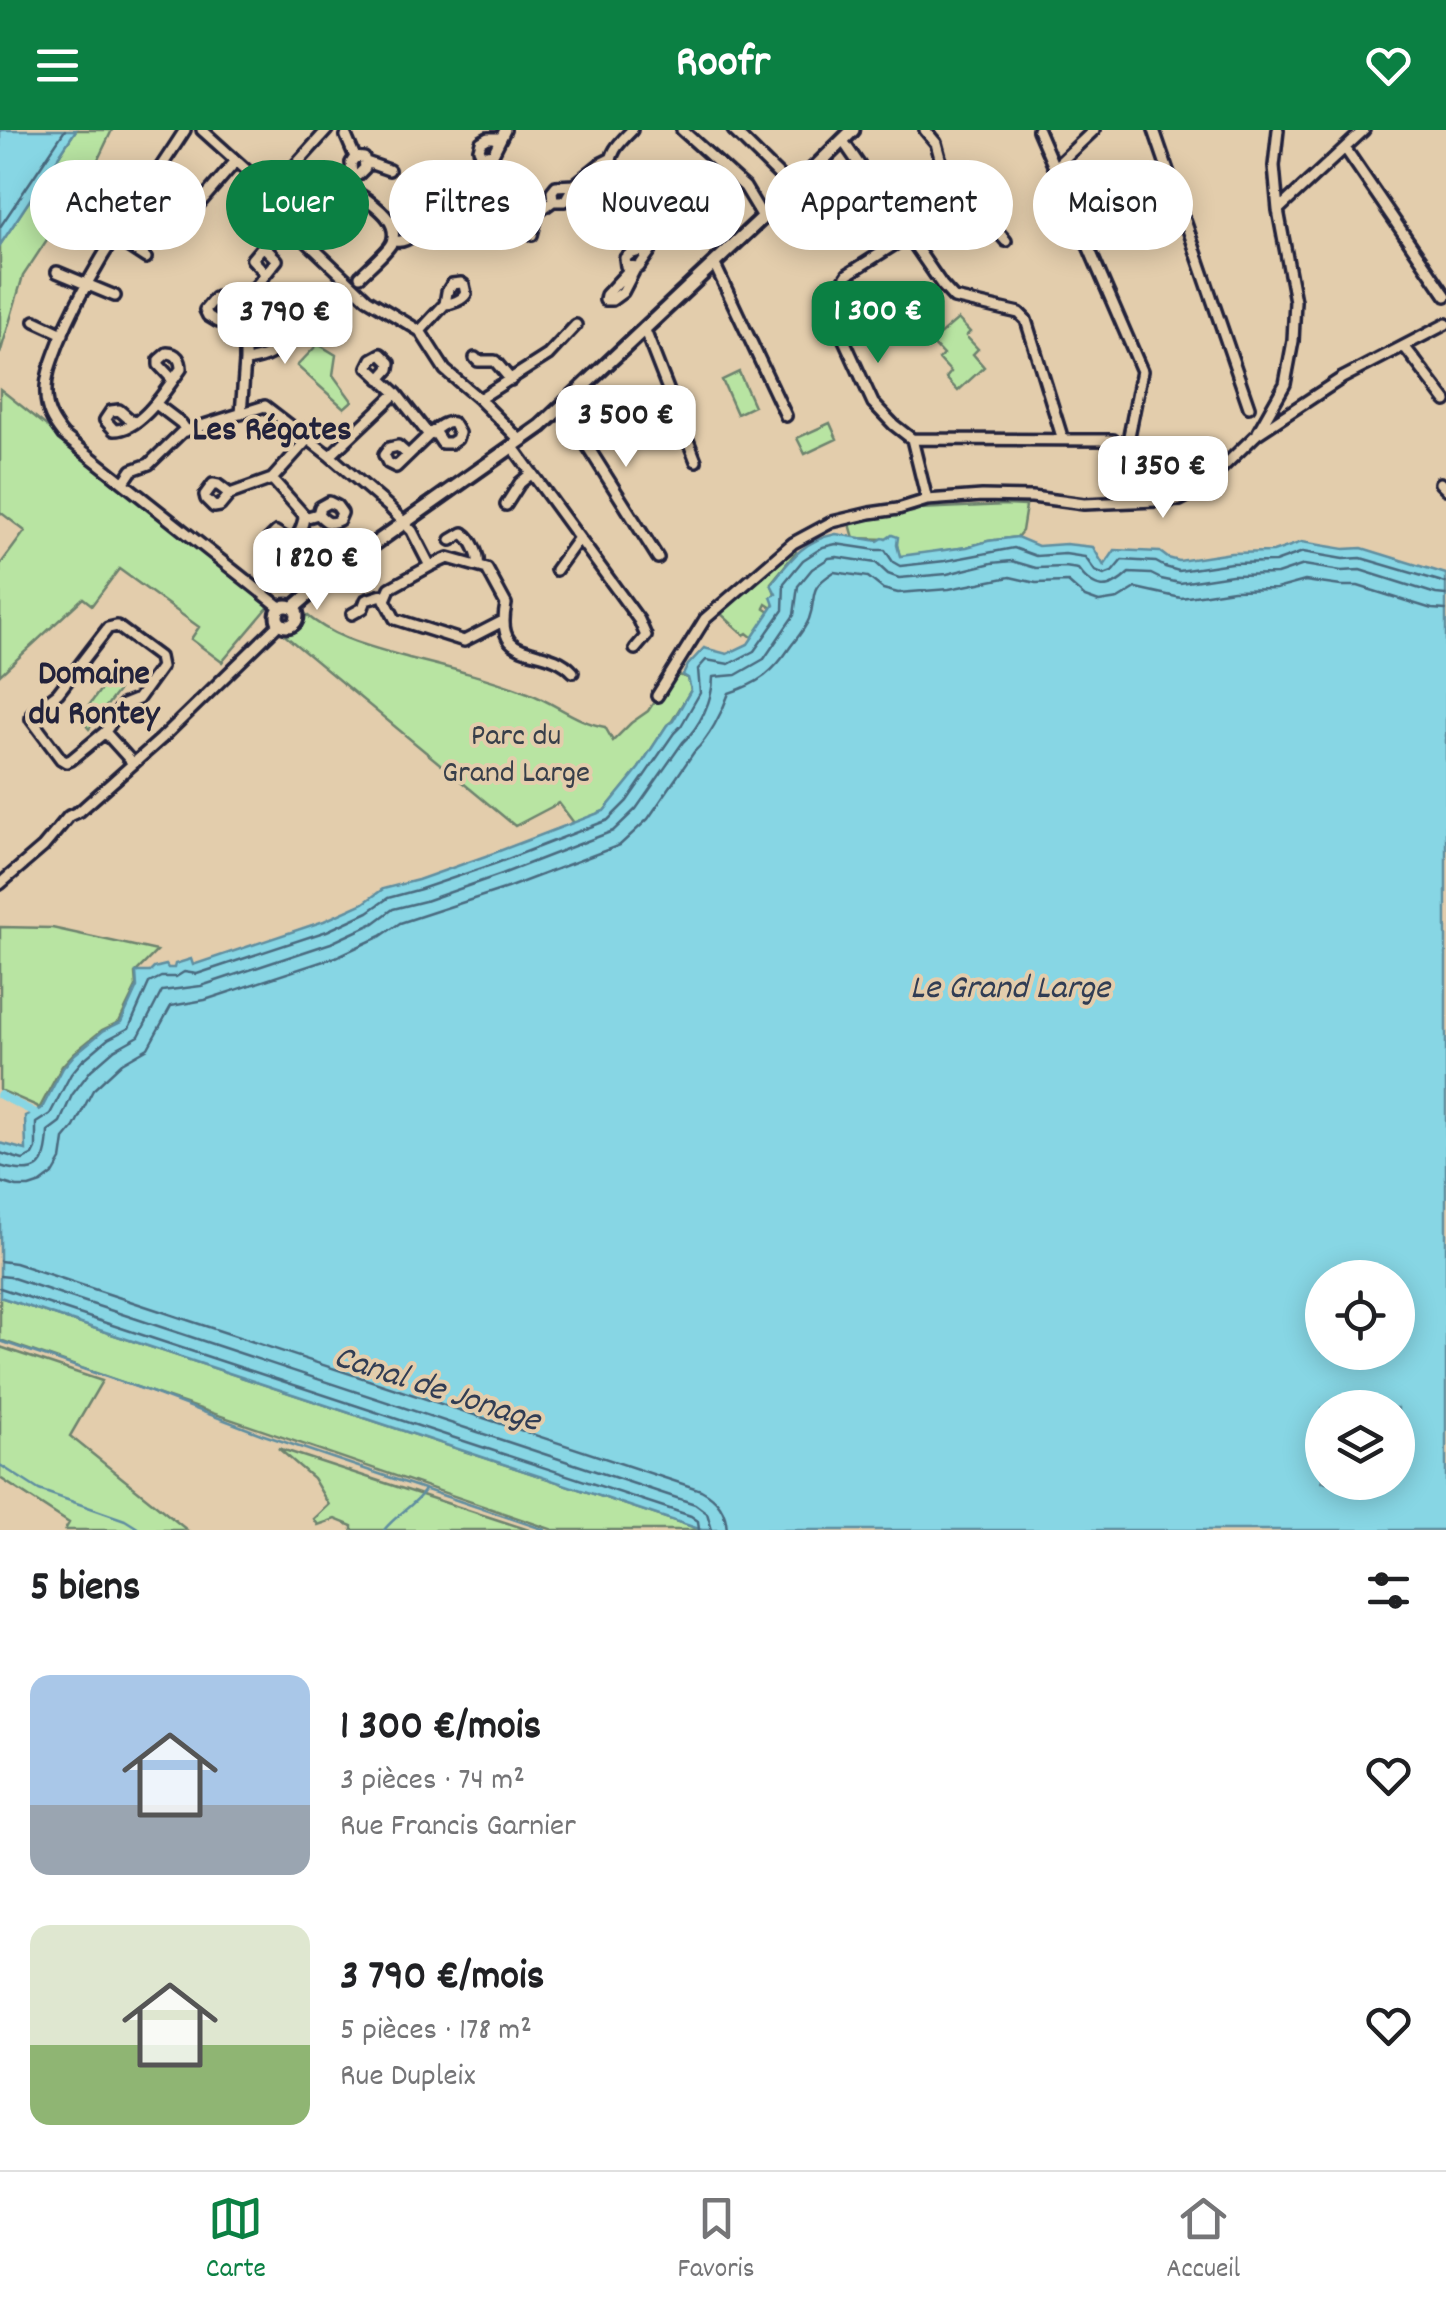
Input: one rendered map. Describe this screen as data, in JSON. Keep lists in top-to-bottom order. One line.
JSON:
{"districts":["Les Régates","Domaine du Rontey"],"water":["Le Grand Large","Canal de Jonage"],"parks":["Parc du Grand Large"],"page":{"header":"Roofr","chip":["Acheter","Louer","Filtres","Nouveau","Appartement","Maison"],"price":["1 300 €","3 790 €","3 500 €","1 350 €","1 820 €"],"heading":"5 biens","list":[{"name":"1 300 €/mois","note":"3 pièces · 74 m² · Rue Francis Garnier"},{"name":"3 790 €/mois","note":"5 pièces · 178 m² · Rue Dupleix"}],"tabs":["Carte","Favoris","Accueil"]}}
